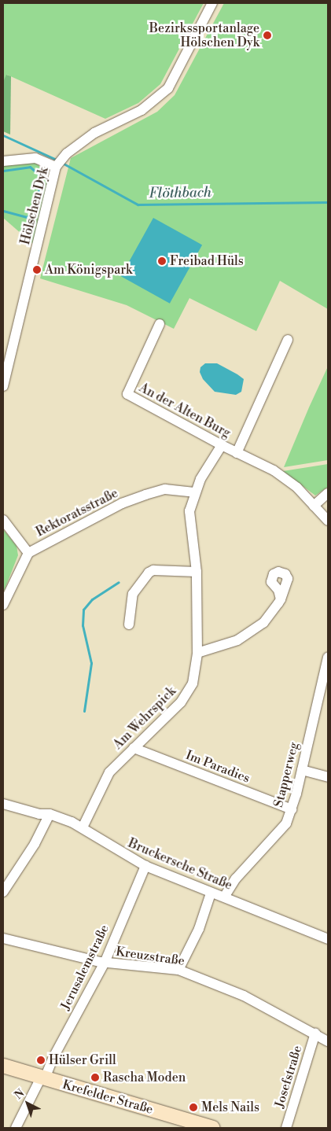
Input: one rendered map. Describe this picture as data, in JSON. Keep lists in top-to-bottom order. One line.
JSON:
{"streets":{"street":["Hölschen Dyk","An der Alten Burg","Rektoratsstraße","Am Wehrspick","Im Paradies","Stapperweg","Bruckersche Straße","Kreuzstraße","Jerusalemstraße","Josefstraße","Krefelder Straße"]},"crossings":[["An der Alten Burg","Am Wehrspick"],["Rektoratsstraße","Am Wehrspick"],["Am Wehrspick","Im Paradies"],["Am Wehrspick","Bruckersche Straße"],["Im Paradies","Stapperweg"],["Stapperweg","Bruckersche Straße"],["Bruckersche Straße","Jerusalemstraße"],["Kreuzstraße","Jerusalemstraße"],["Kreuzstraße","Josefstraße"],["Jerusalemstraße","Krefelder Straße"]],"water":["Flöthbach"],"places":["Bezirkssportanlage Hölschen Dyk","Freibad Hüls","Am Königspark","Hülser Grill","Rascha Moden","Mels Nails"],"north":"top left"}
